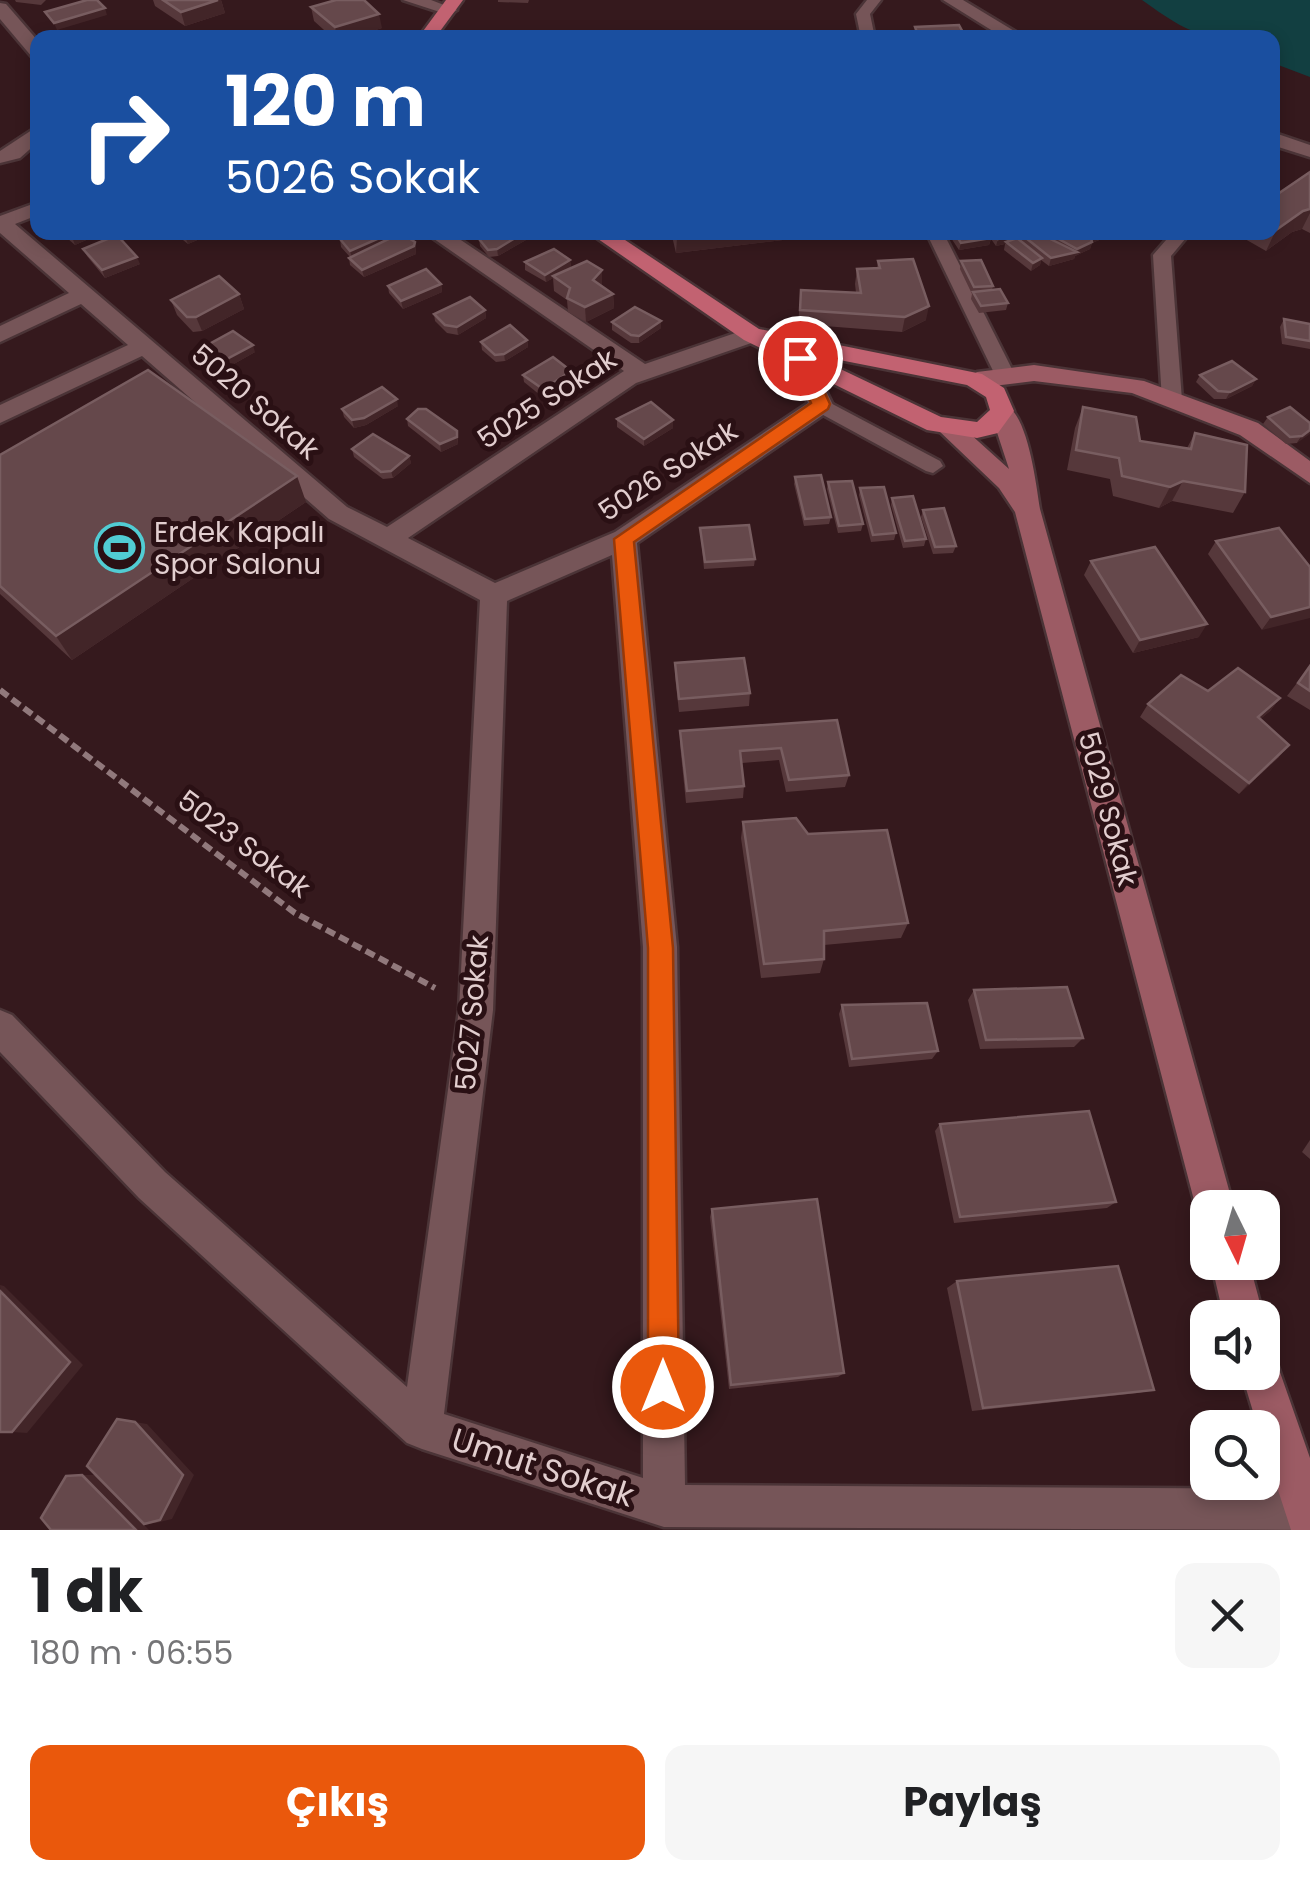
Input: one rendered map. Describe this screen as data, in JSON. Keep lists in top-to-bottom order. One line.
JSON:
{"streets":{"main road":["5029 Sokak"],"street":["5025 Sokak","5020 Sokak","5026 Sokak","5027 Sokak","Umut Sokak"],"path":["5023 Sokak"]},"crossings":[["5025 Sokak","5020 Sokak"],["5020 Sokak","5026 Sokak"],["5020 Sokak","5027 Sokak"],["5026 Sokak","5027 Sokak"],["5023 Sokak","5027 Sokak"],["5027 Sokak","Umut Sokak"]],"places":{"sports":["Erdek Kapalı Spor Salonu"]},"north":"bottom","page":{"turn":["120 m","5026 Sokak"],"heading":["1 dk","180 m · 06:55"],"buttons":["Çıkış","Paylaş"]}}
